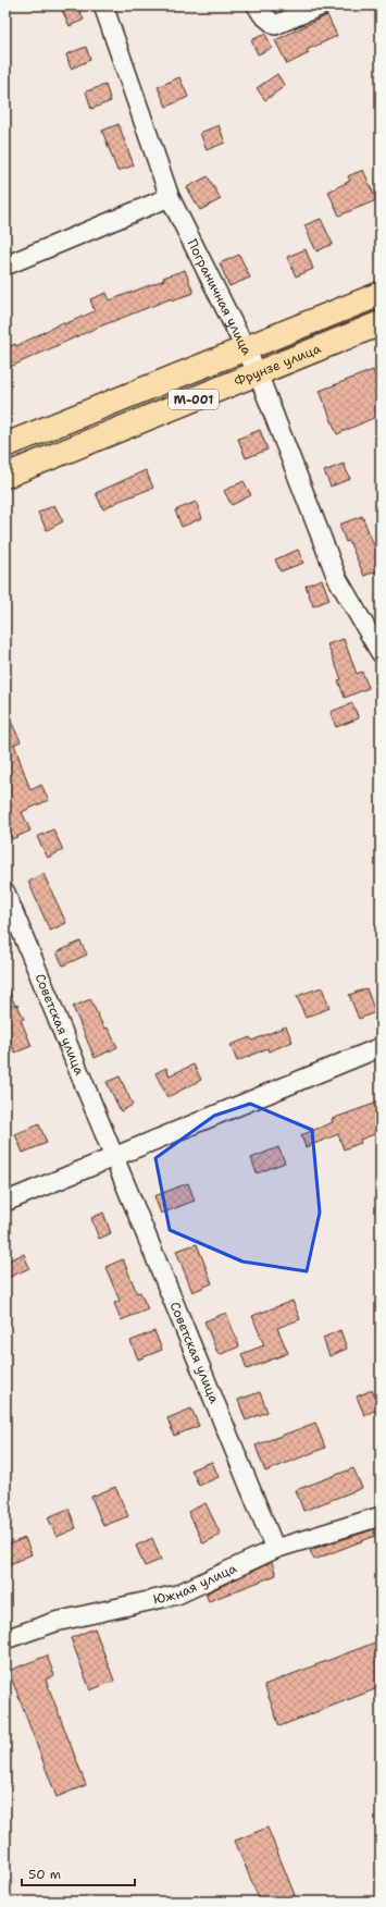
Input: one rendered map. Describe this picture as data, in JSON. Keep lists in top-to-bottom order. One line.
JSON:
{"streets":{"main road":["Фрунзе улица","M-001"],"street":["Пограничная улица","Советская улица","Южная улица"]},"crossings":[["Пограничная улица","Фрунзе улица"],["Пограничная улица","M-001"],["Советская улица","Южная улица"]],"scale_bar":"50 m"}
